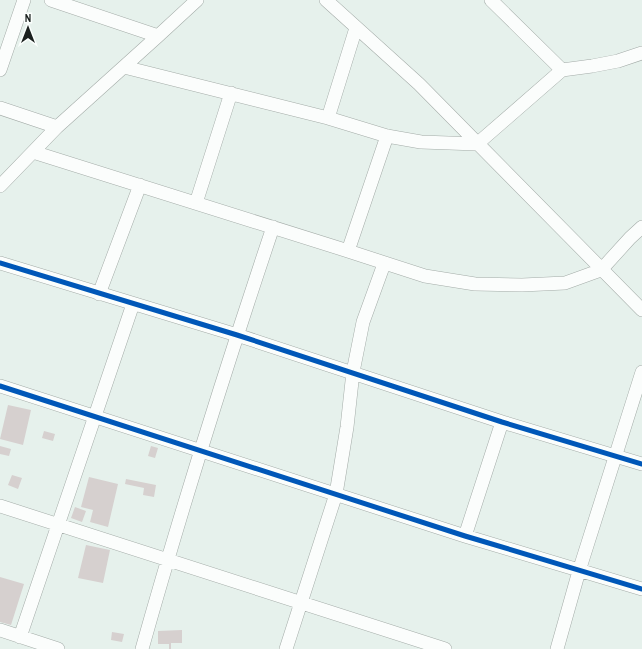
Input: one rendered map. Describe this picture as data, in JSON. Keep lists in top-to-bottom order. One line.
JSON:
{"north":"top"}
